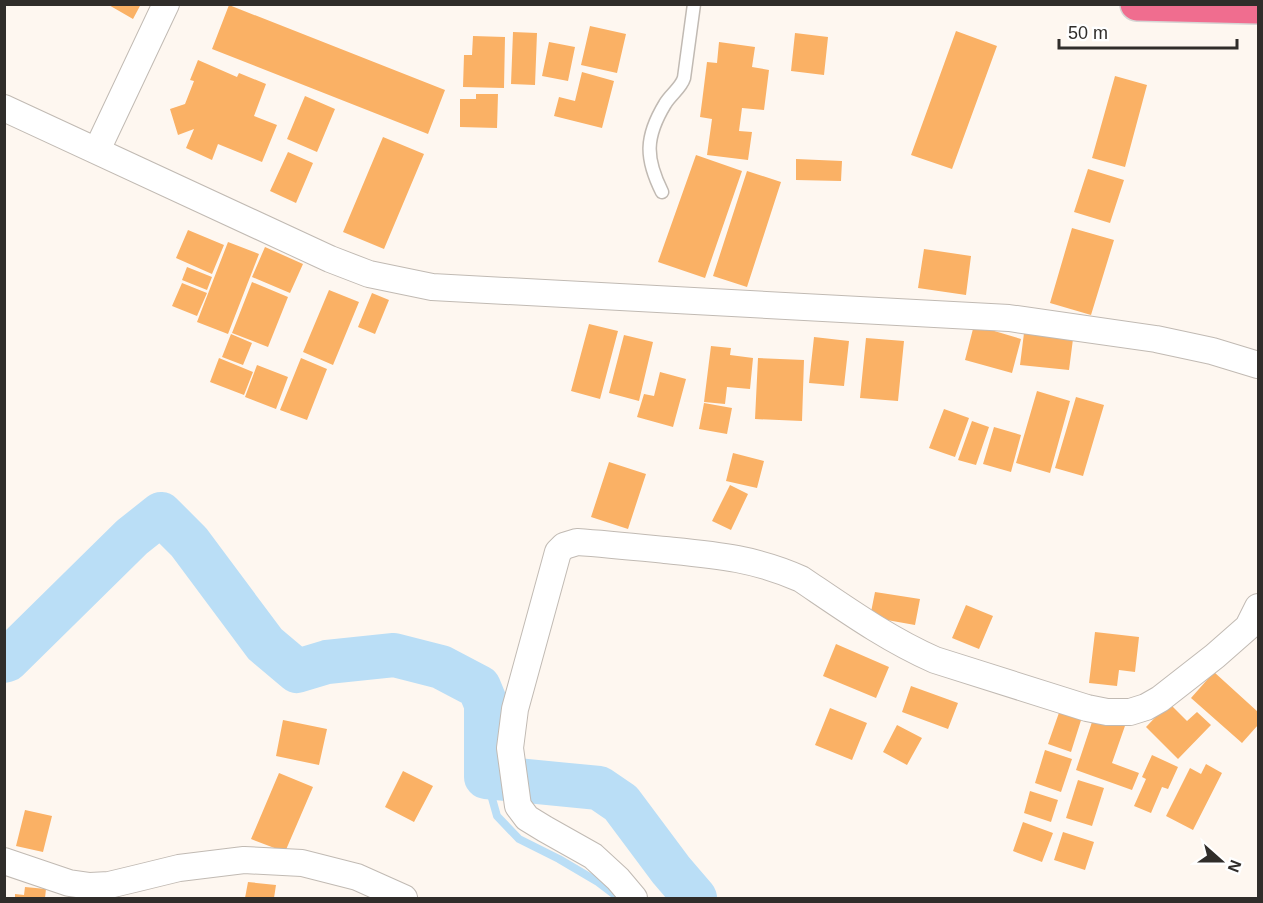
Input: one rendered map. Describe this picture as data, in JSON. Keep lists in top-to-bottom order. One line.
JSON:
{"scale_bar":"50 m","north":"right"}
